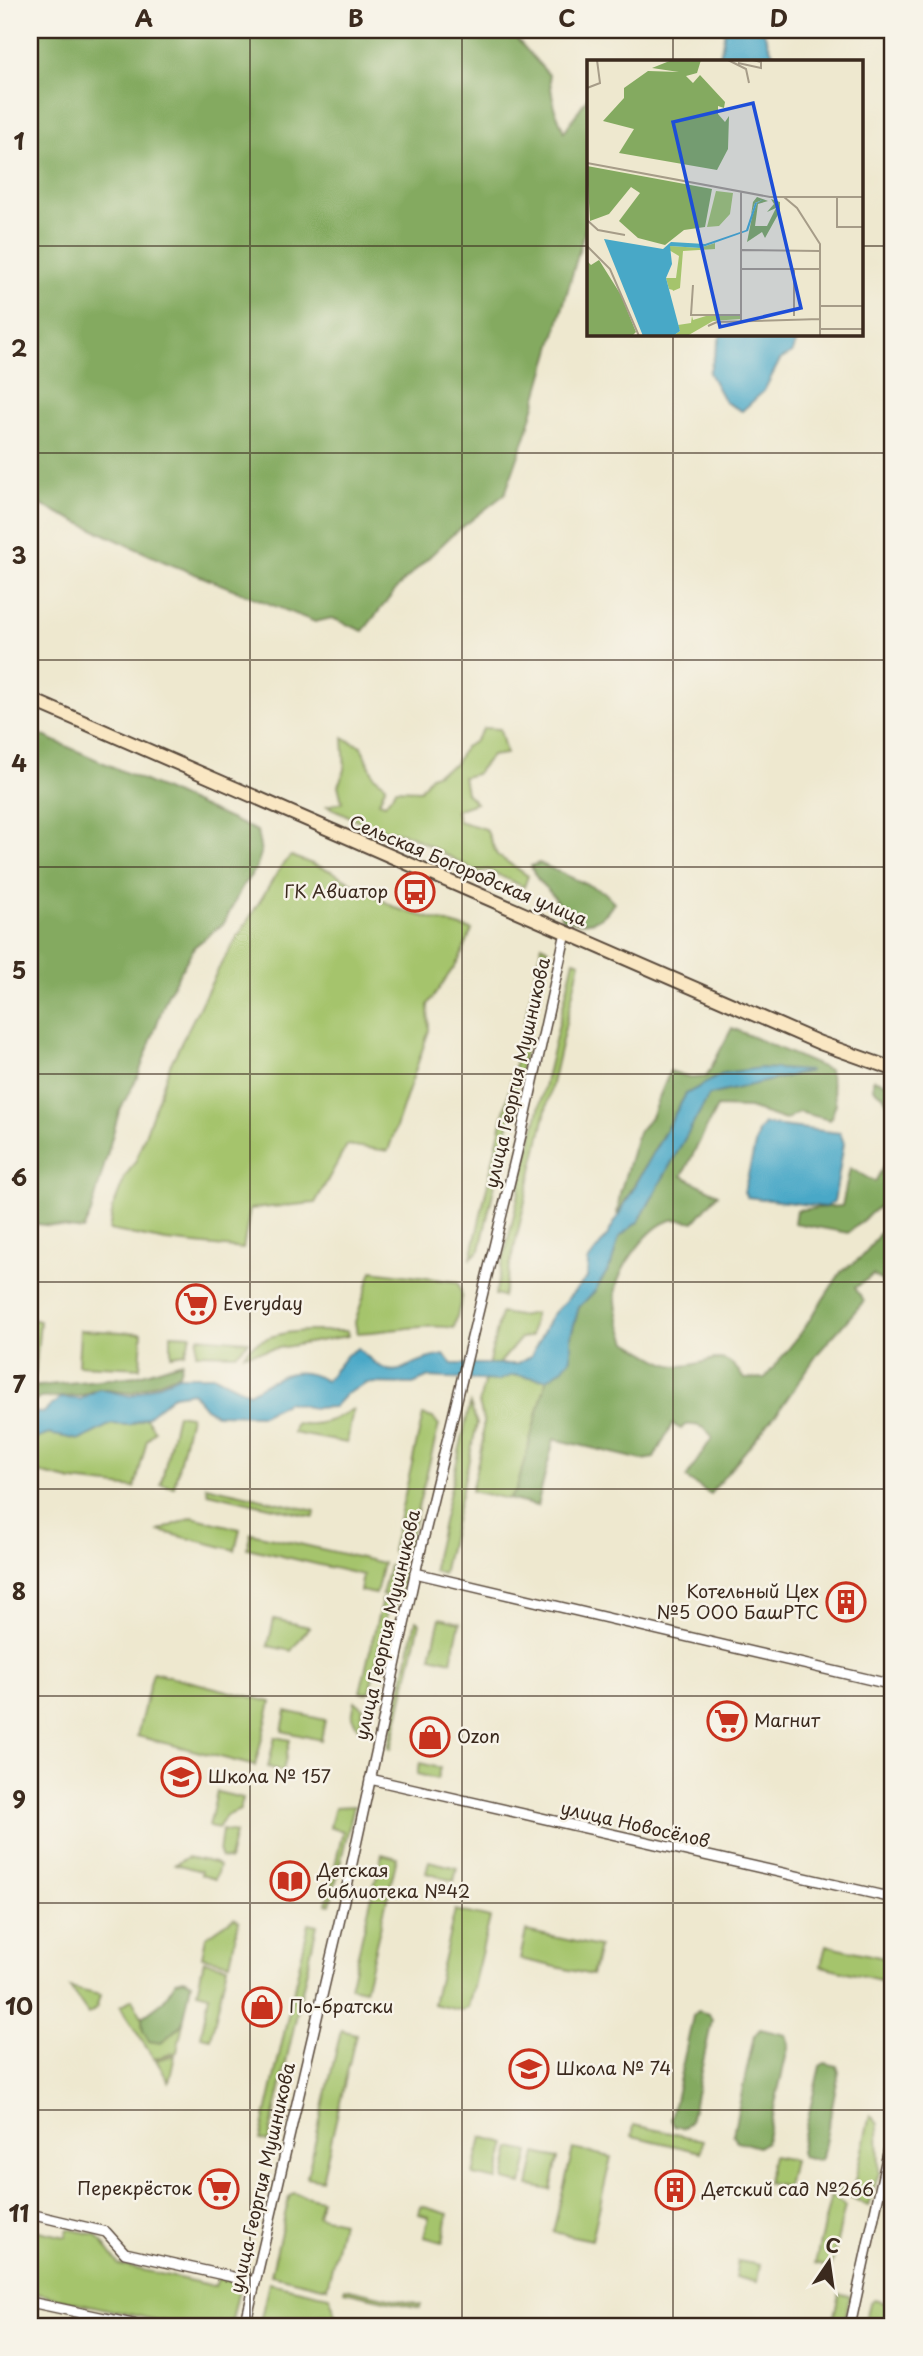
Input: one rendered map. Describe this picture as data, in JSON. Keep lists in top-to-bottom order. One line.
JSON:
{"streets":{"main road":["Сельская Богородская улица"],"street":["улица Георгия Мушникова","улица Новосёлов"]},"crossings":[["Сельская Богородская улица","улица Георгия Мушникова"],["улица Георгия Мушникова","улица Новосёлов"]],"places":{"bus stop":["ГК Авиатор"],"supermarket":["Everyday","Магнит","Перекрёсток"],"building":["Котельный Цех №5 ООО БашРТС","Детский сад №266"],"shop":["Ozon","По-братски"],"school or university":["Школа № 157","Школа № 74"],"library":["Детская библиотека №42"]},"north":"top","grid":{"columns":["A","B","C","D"],"rows":["1","2","3","4","5","6","7","8","9","10","11"]}}
